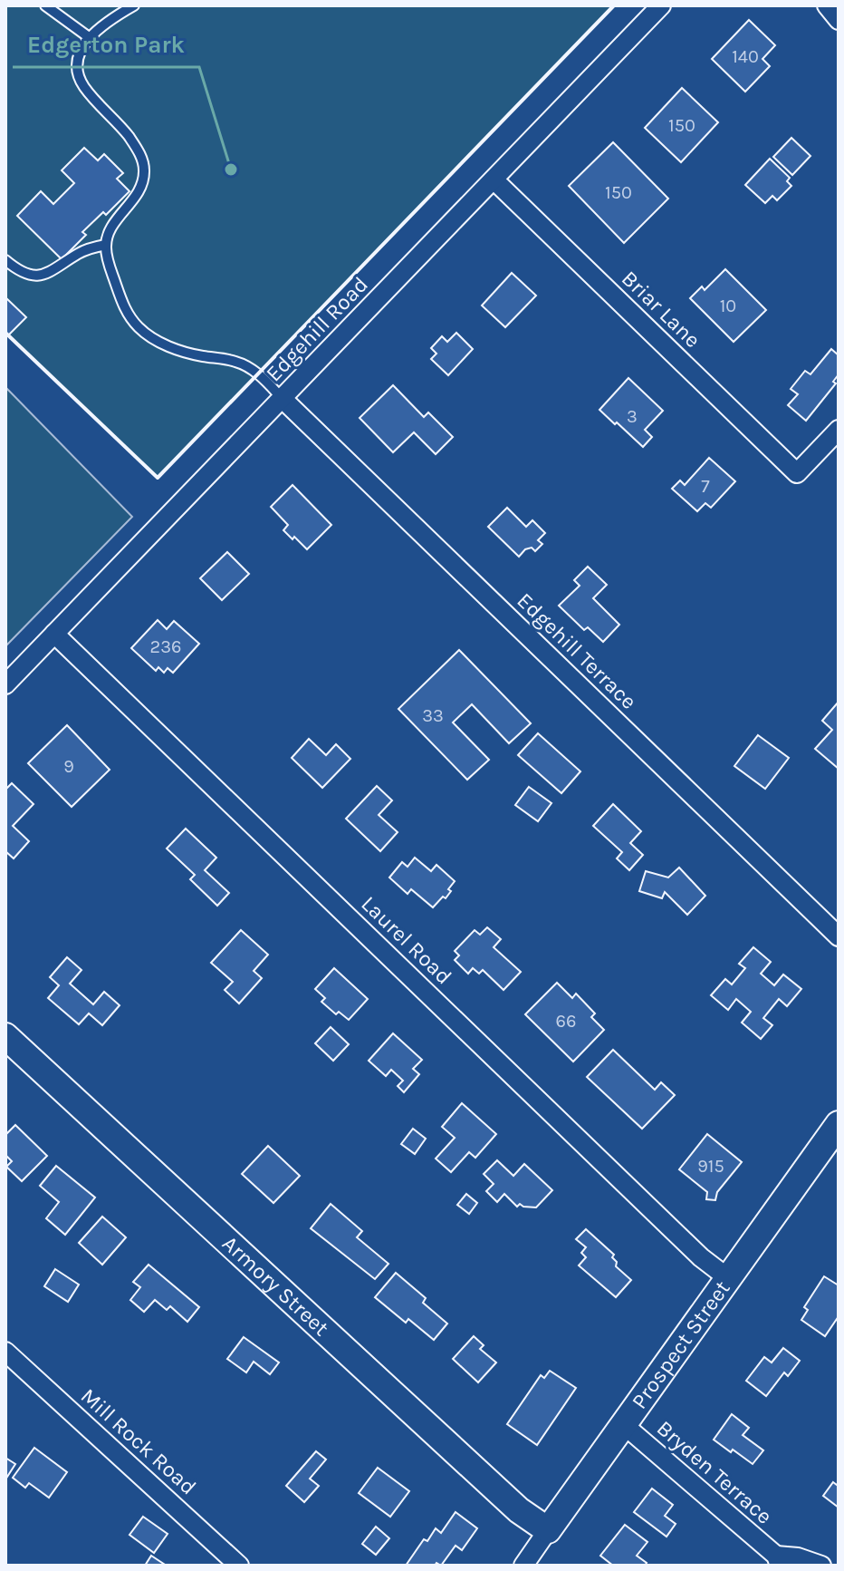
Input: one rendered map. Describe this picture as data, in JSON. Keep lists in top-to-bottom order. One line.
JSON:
{"streets":{"main road":["Armory Street","Prospect Street"],"street":["Briar Lane","Edgehill Road","Edgehill Terrace","Laurel Road","Mill Rock Road","Bryden Terrace"]},"crossings":[["Briar Lane","Edgehill Road"],["Edgehill Road","Edgehill Terrace"],["Edgehill Road","Laurel Road"],["Laurel Road","Prospect Street"],["Armory Street","Prospect Street"],["Prospect Street","Bryden Terrace"]],"places":["Edgerton Park"],"house_numbers":["140","150","150","10","3","7","236","33","9","66","915"]}
